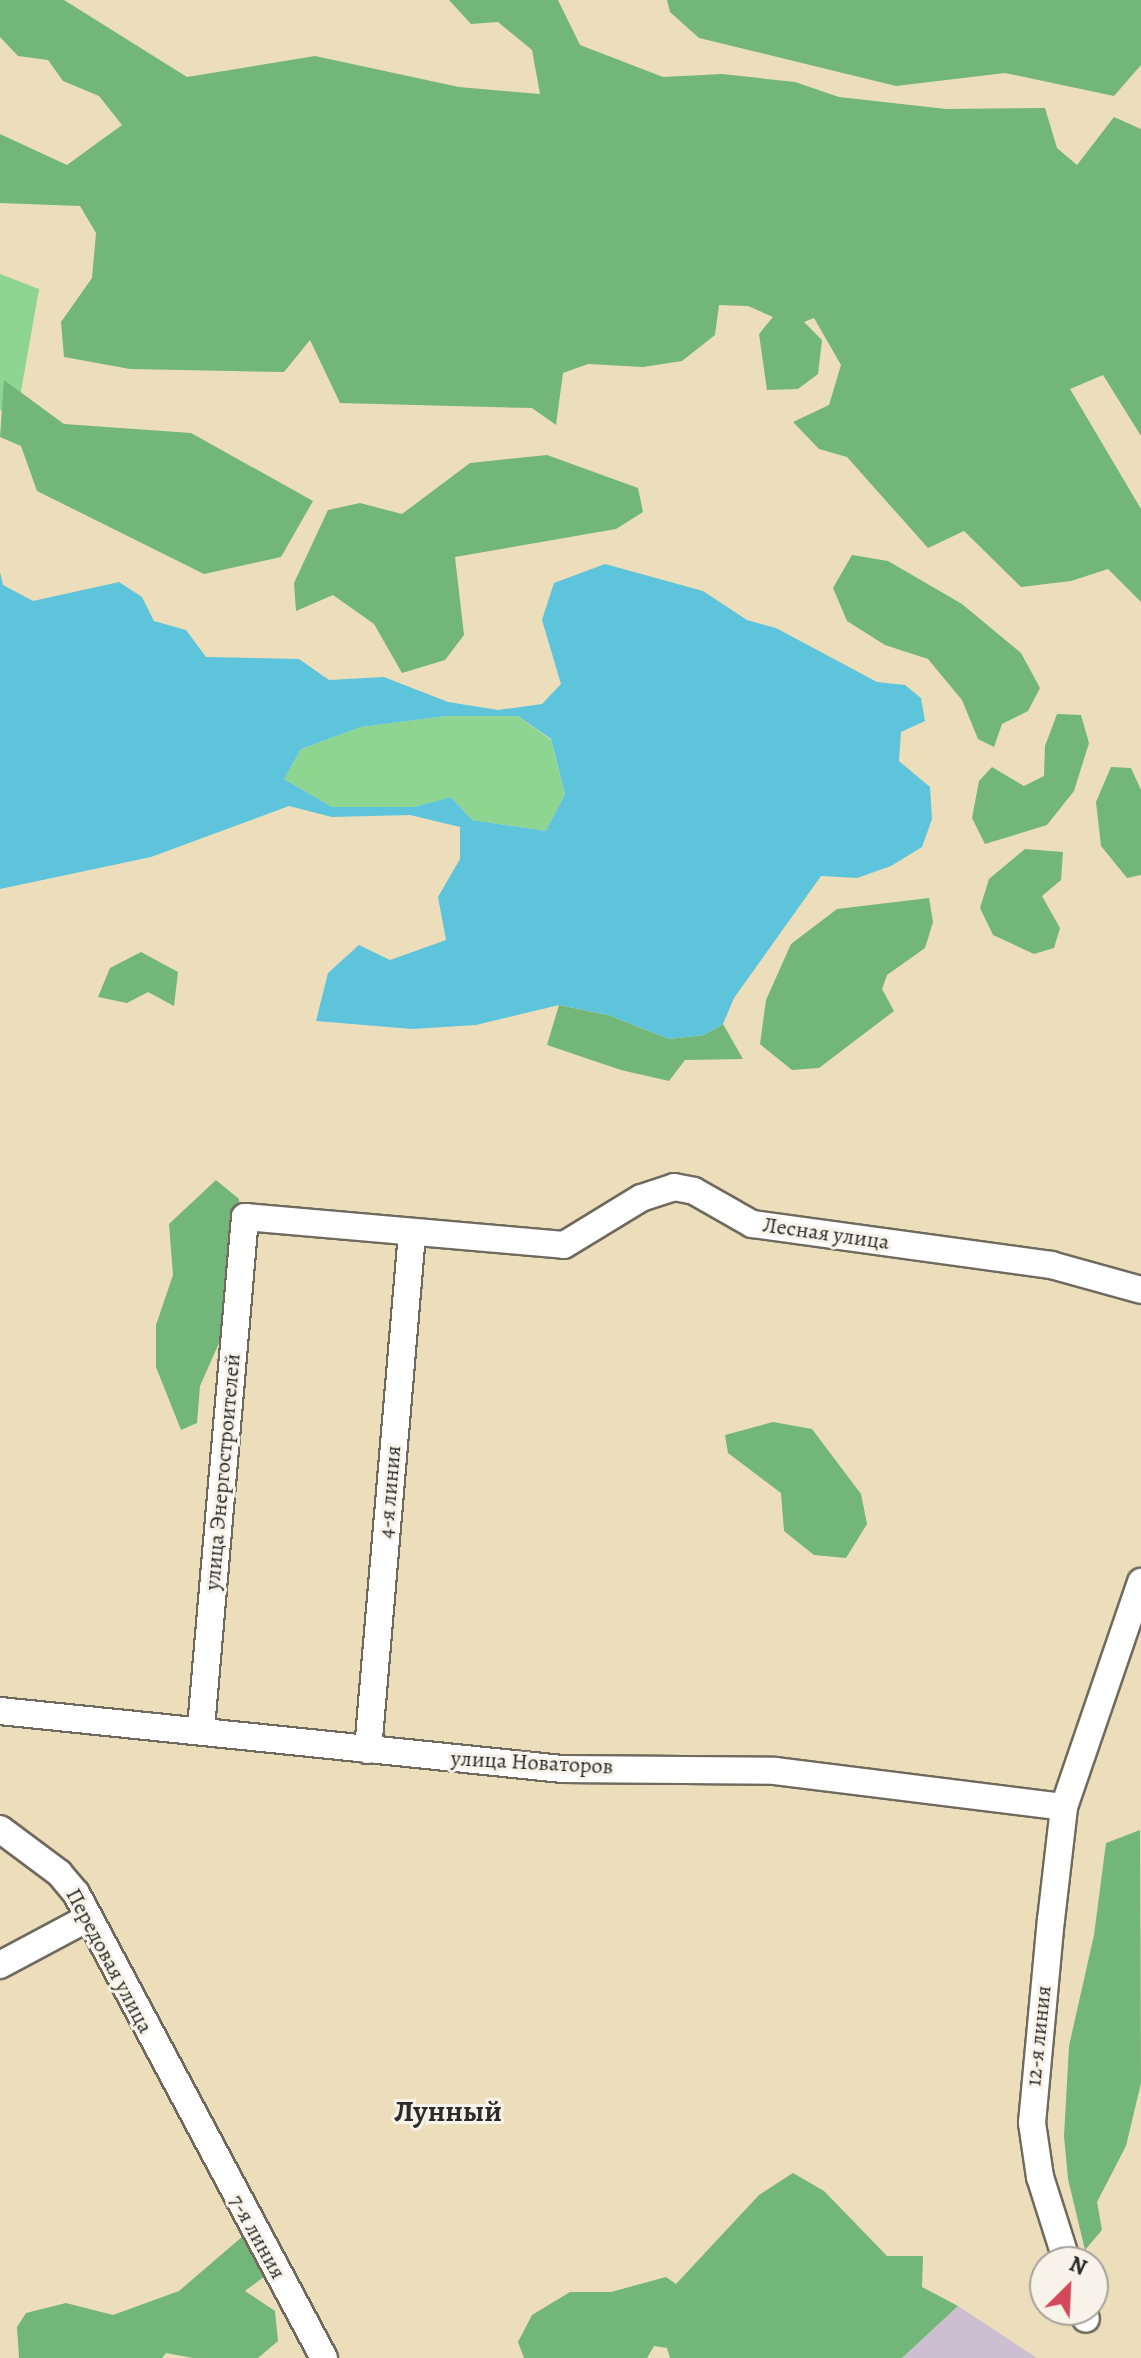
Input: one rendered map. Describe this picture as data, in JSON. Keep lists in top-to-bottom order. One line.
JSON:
{"streets":{"street":["Лесная улица","улица Энергостроителей","4-я линия","улица Новаторов","Передовая улица","12-я линия","7-я линия"]},"crossings":[["Лесная улица","улица Энергостроителей"],["Лесная улица","4-я линия"],["улица Энергостроителей","улица Новаторов"],["4-я линия","улица Новаторов"],["улица Новаторов","12-я линия"],["Передовая улица","7-я линия"]],"districts":["Лунный"],"north":"top right"}
